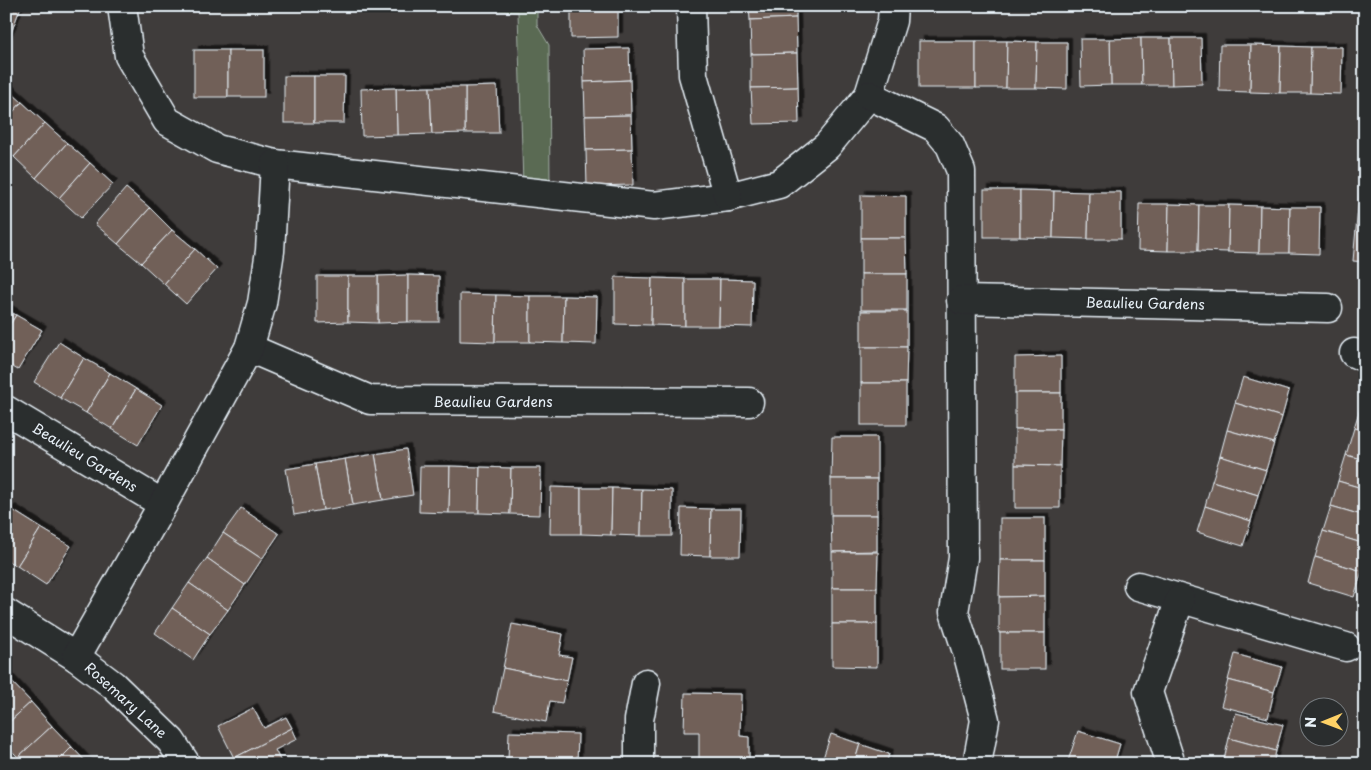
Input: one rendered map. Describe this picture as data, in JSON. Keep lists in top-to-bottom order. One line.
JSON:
{"streets":{"street":["Beaulieu Gardens","Rosemary Lane"]},"north":"left"}
